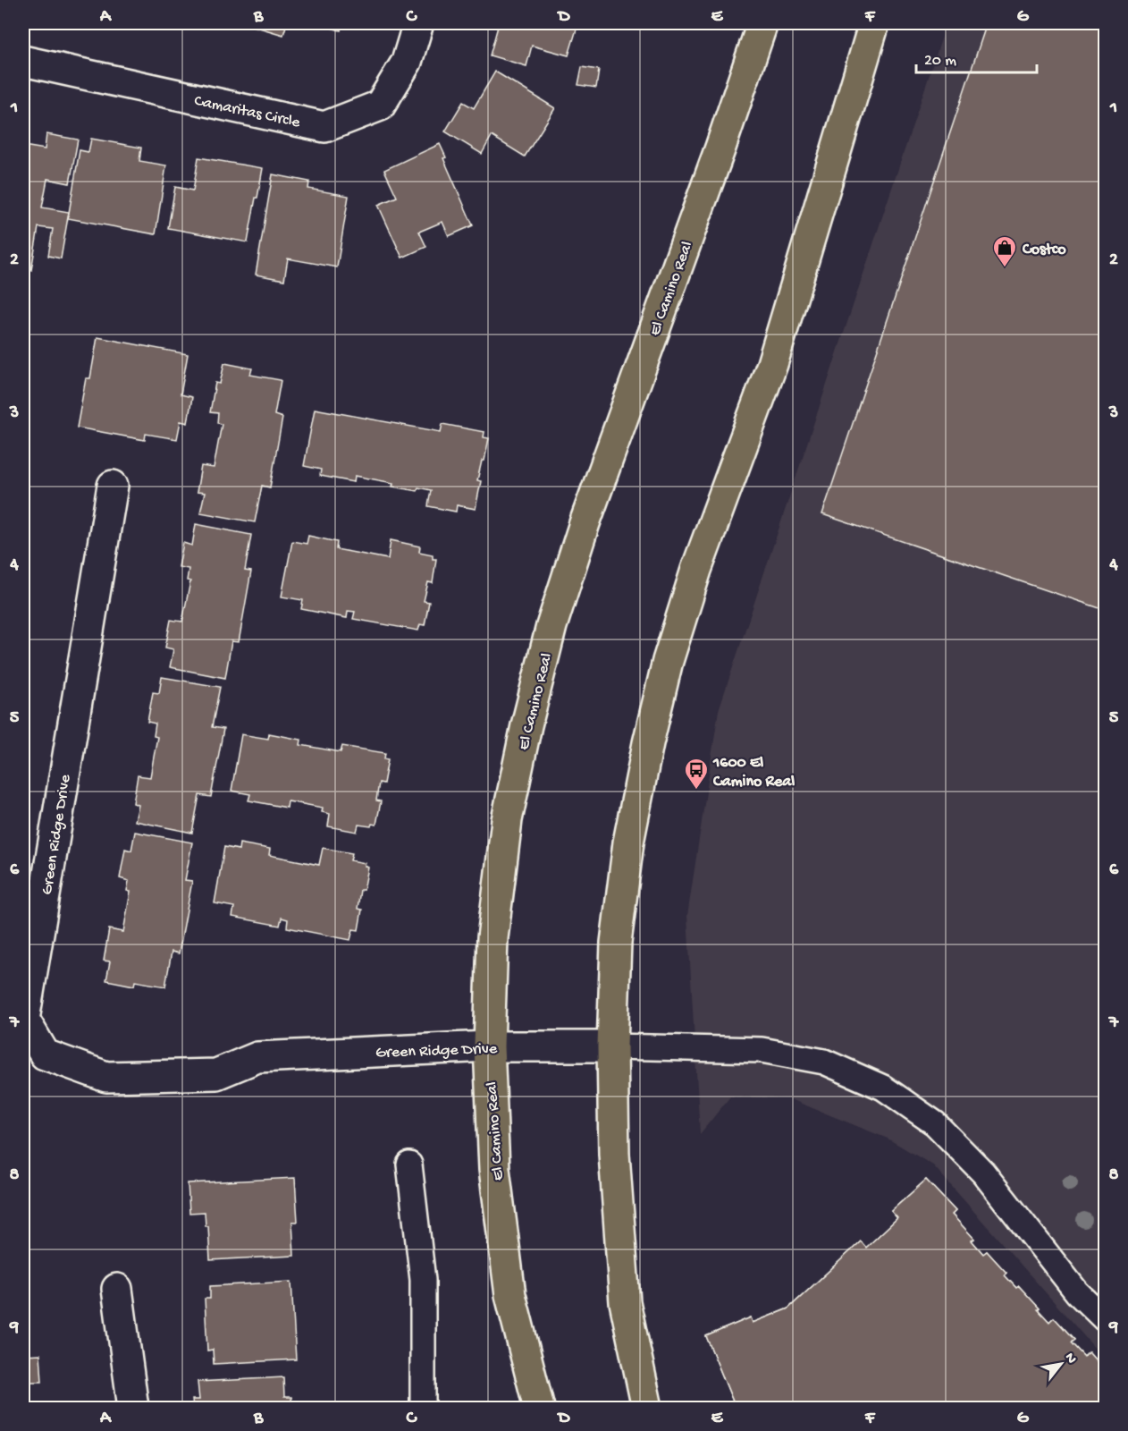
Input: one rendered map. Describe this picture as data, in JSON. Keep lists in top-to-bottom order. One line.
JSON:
{"streets":{"main road":["El Camino Real"],"street":["Camaritas Circle","Green Ridge Drive"]},"crossings":[["El Camino Real","Green Ridge Drive"]],"places":{"shop":["Costco"],"bus stop":["1600 El Camino Real"]},"scale_bar":"20 m","north":"top right","grid":{"columns":["A","B","C","D","E","F","G"],"rows":["1","2","3","4","5","6","7","8","9"]}}
